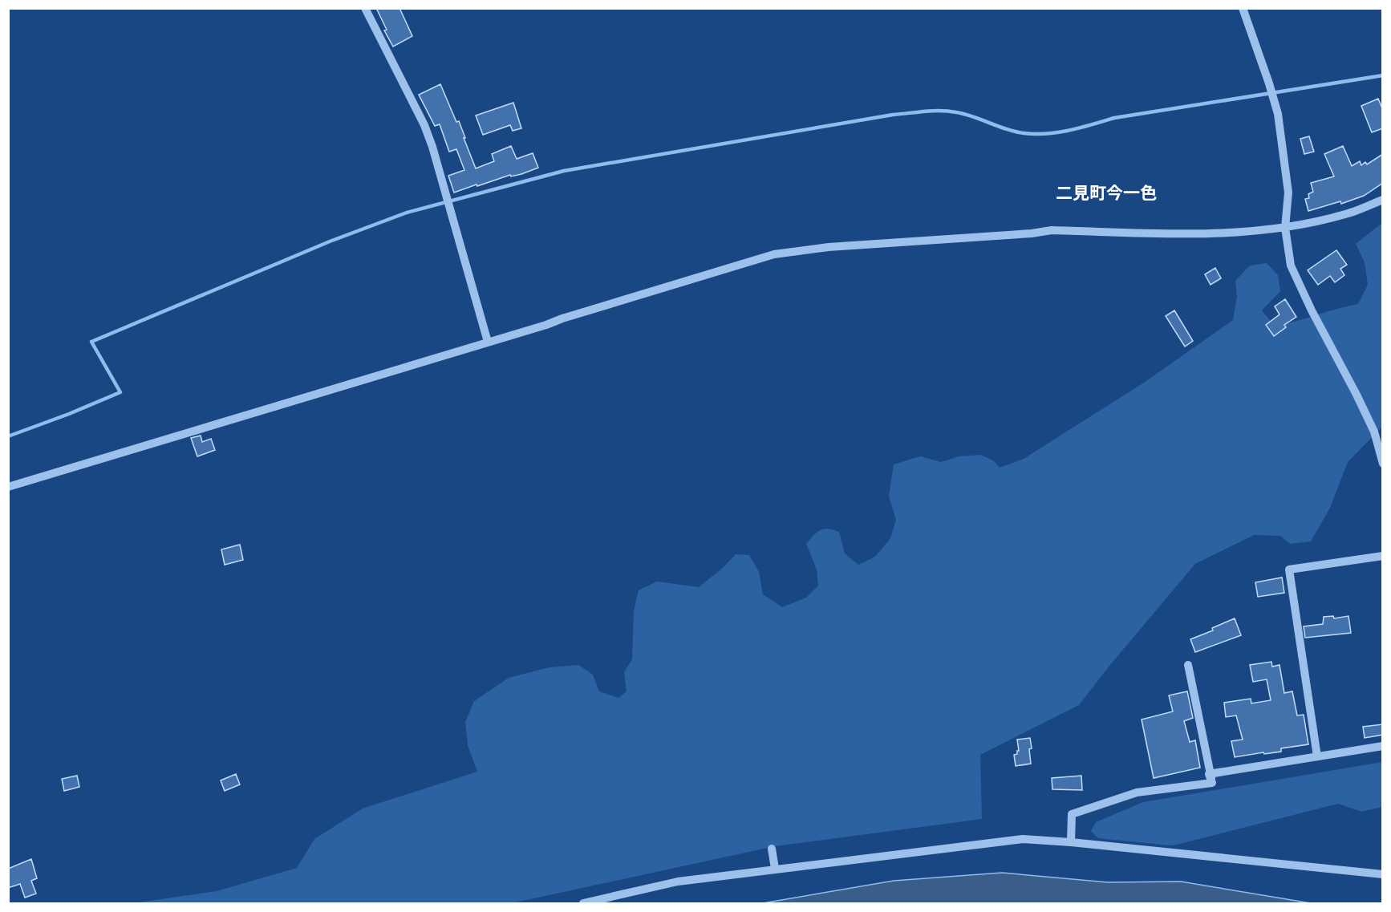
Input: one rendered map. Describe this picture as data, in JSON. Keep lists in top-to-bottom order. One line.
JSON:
{"districts":["二見町今一色"]}
